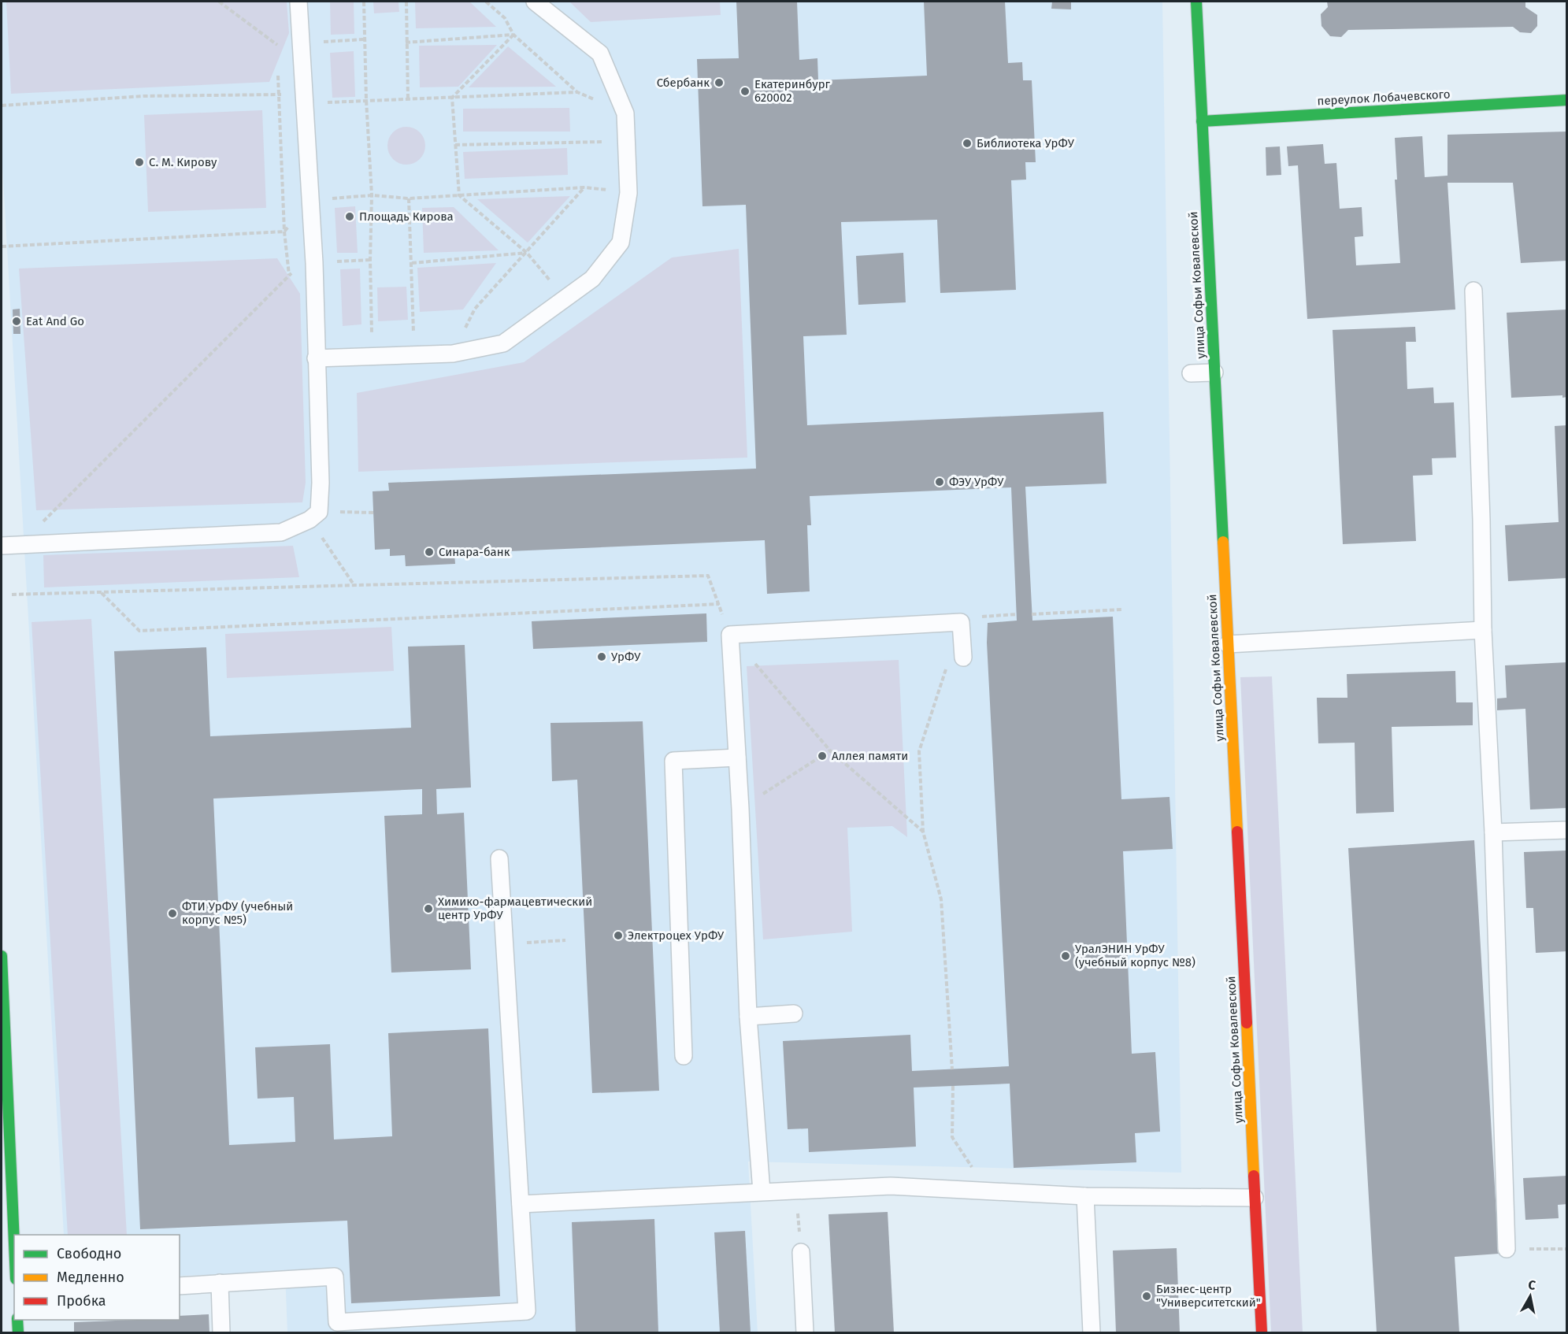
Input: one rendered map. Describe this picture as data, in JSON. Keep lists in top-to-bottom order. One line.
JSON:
{"streets":{"street":["переулок Лобачевского","улица Софьи Ковалевской"]},"crossings":[["переулок Лобачевского","улица Софьи Ковалевской"]],"places":["Сбербанк","Екатеринбург 620002","Библиотека УрФУ","С. М. Кирову","Площадь Кирова","Eat And Go","ФЭУ УрФУ","Синара-банк","УрФУ","Аллея памяти","Химико-фармацевтический центр УрФУ","ФТИ УрФУ (учебный корпус №5)","Электроцех УрФУ","УралЭНИН УрФУ (учебный корпус №8)","Бизнес-центр \"Университетский\""],"legend":["Свободно","Медленно","Пробка"],"north":"top"}
